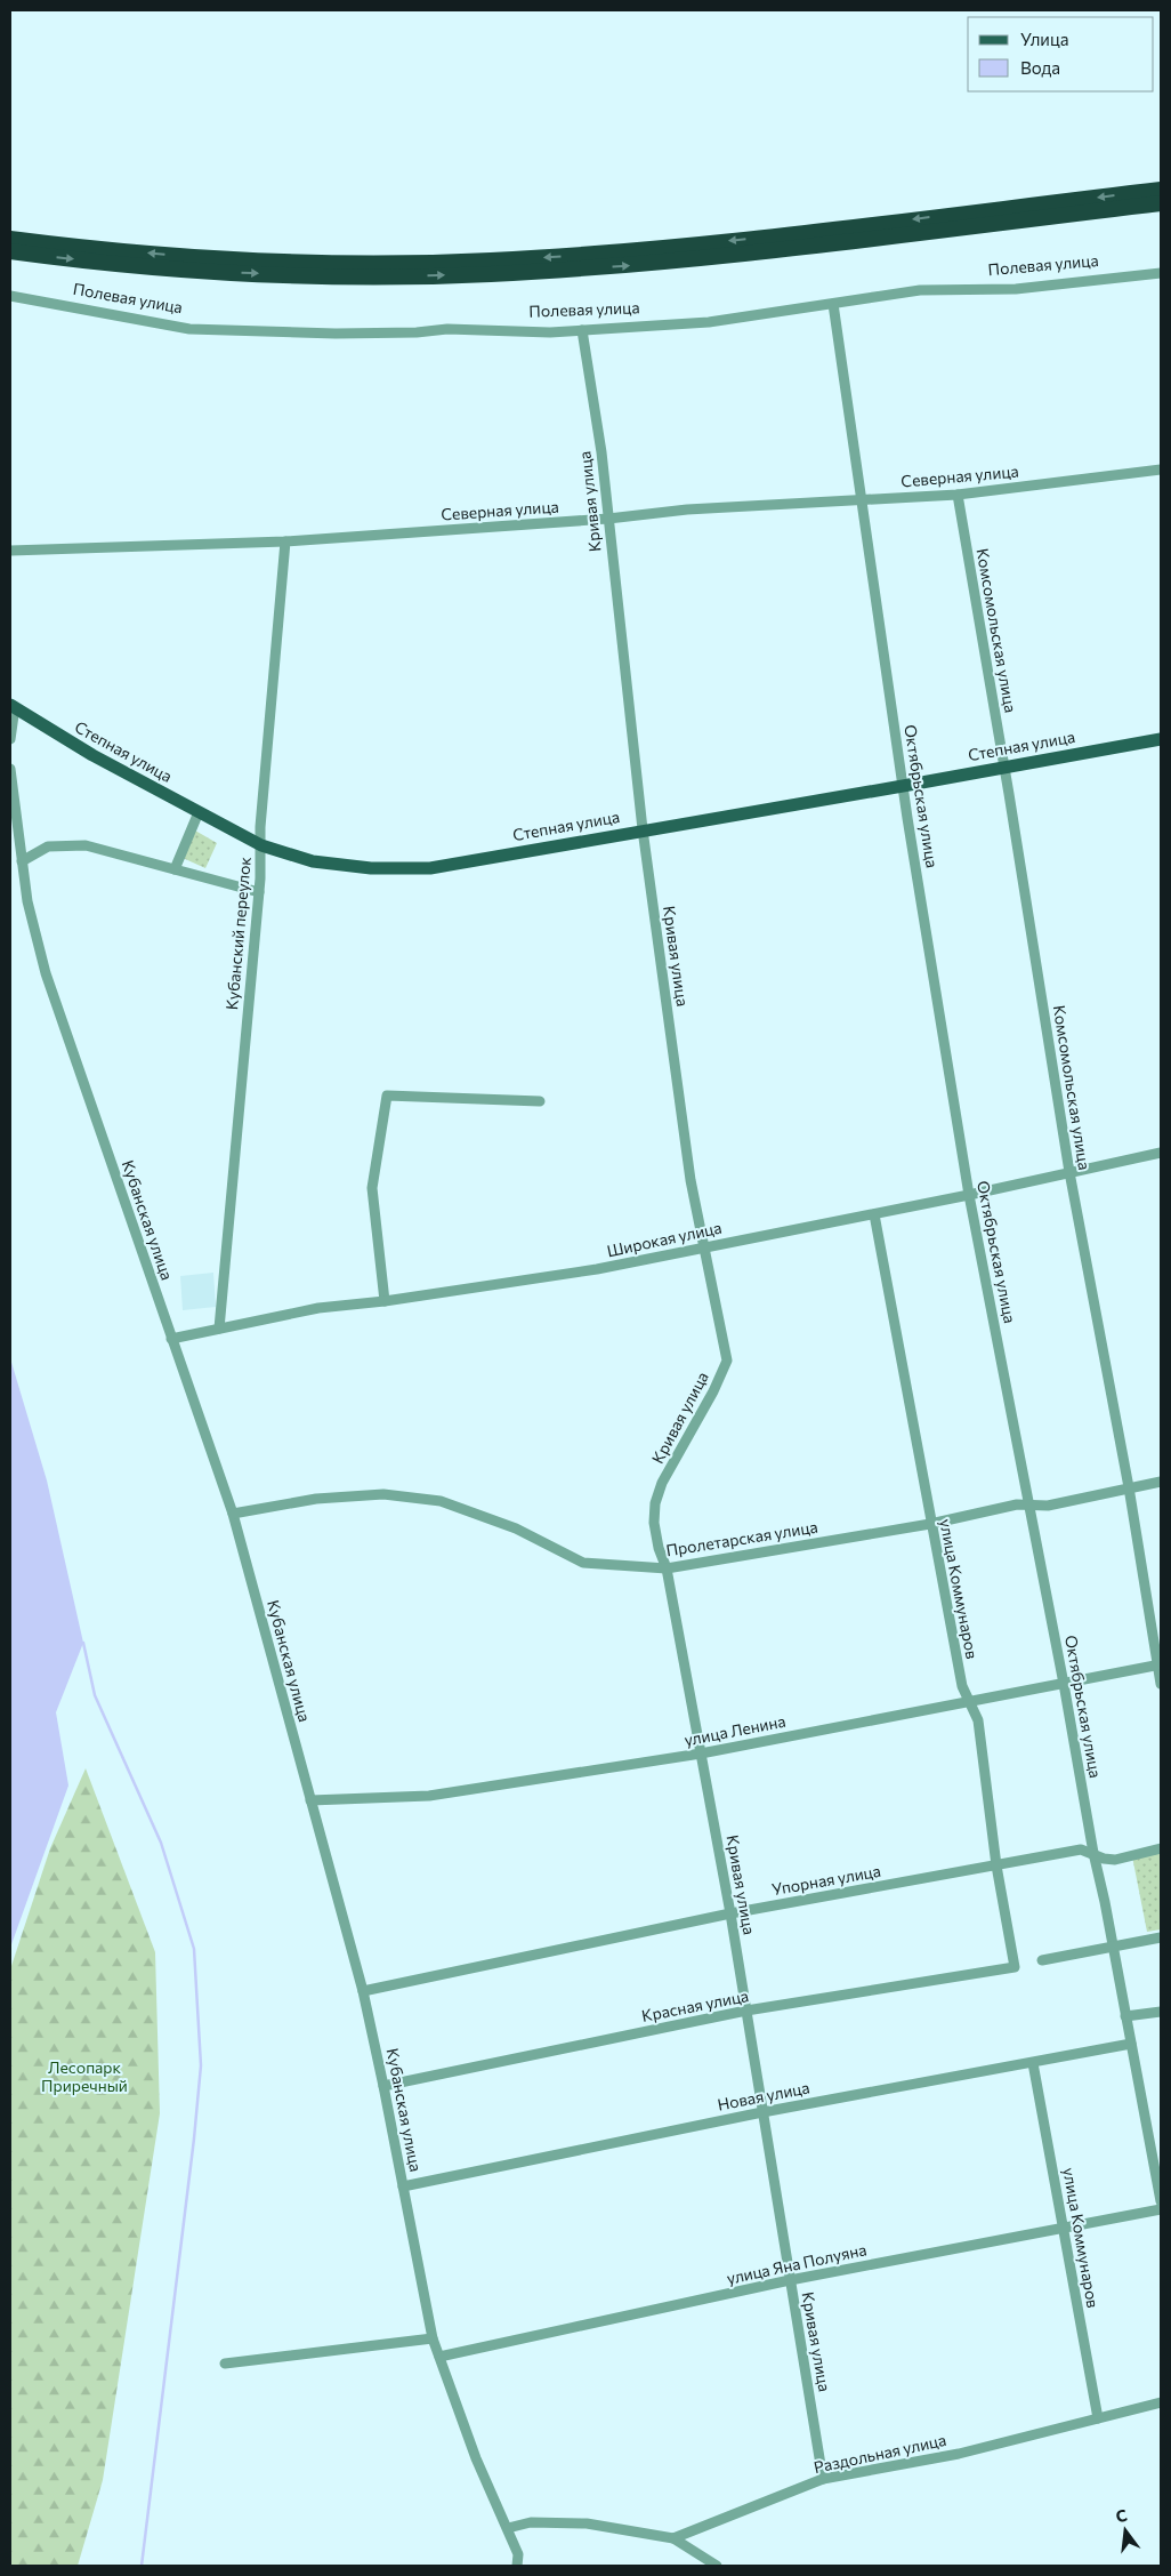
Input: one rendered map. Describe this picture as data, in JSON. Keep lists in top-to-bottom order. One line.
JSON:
{"streets":{"highway":["Полевая улица"],"main road":["Степная улица"],"street":["Северная улица","Кривая улица","Комсомольская улица","Октябрьская улица","Кубанский переулок","Кубанская улица","Широкая улица","Пролетарская улица","улица Коммунаров","улица Ленина","Упорная улица","Красная улица","Новая улица","улица Яна Полуяна","Раздольная улица"]},"crossings":[["Полевая улица","Кривая улица"],["Полевая улица","Октябрьская улица"],["Северная улица","Кривая улица"],["Северная улица","Комсомольская улица"],["Северная улица","Октябрьская улица"],["Северная улица","Кубанский переулок"],["Кривая улица","Степная улица"],["Кривая улица","Широкая улица"],["Кривая улица","Пролетарская улица"],["Кривая улица","улица Ленина"],["Кривая улица","Упорная улица"],["Кривая улица","Красная улица"],["Кривая улица","Новая улица"],["Кривая улица","улица Яна Полуяна"],["Кривая улица","Раздольная улица"],["Комсомольская улица","Степная улица"],["Комсомольская улица","Широкая улица"],["Комсомольская улица","Пролетарская улица"],["Комсомольская улица","улица Ленина"],["Степная улица","Октябрьская улица"],["Степная улица","Кубанский переулок"],["Октябрьская улица","Широкая улица"],["Октябрьская улица","Пролетарская улица"],["Октябрьская улица","улица Ленина"],["Октябрьская улица","Упорная улица"],["Октябрьская улица","Новая улица"],["Кубанский переулок","Широкая улица"],["Кубанская улица","Широкая улица"],["Кубанская улица","Пролетарская улица"],["Кубанская улица","улица Ленина"],["Кубанская улица","Упорная улица"],["Кубанская улица","Красная улица"],["Кубанская улица","Новая улица"],["Кубанская улица","улица Яна Полуяна"],["Широкая улица","улица Коммунаров"],["Пролетарская улица","улица Коммунаров"],["улица Коммунаров","улица Ленина"],["улица Коммунаров","Упорная улица"],["улица Коммунаров","Красная улица"],["улица Коммунаров","Новая улица"],["улица Коммунаров","улица Яна Полуяна"],["улица Коммунаров","Раздольная улица"]],"parks":["Лесопарк Приречный"],"legend":["Улица","Вода"],"north":"top"}
